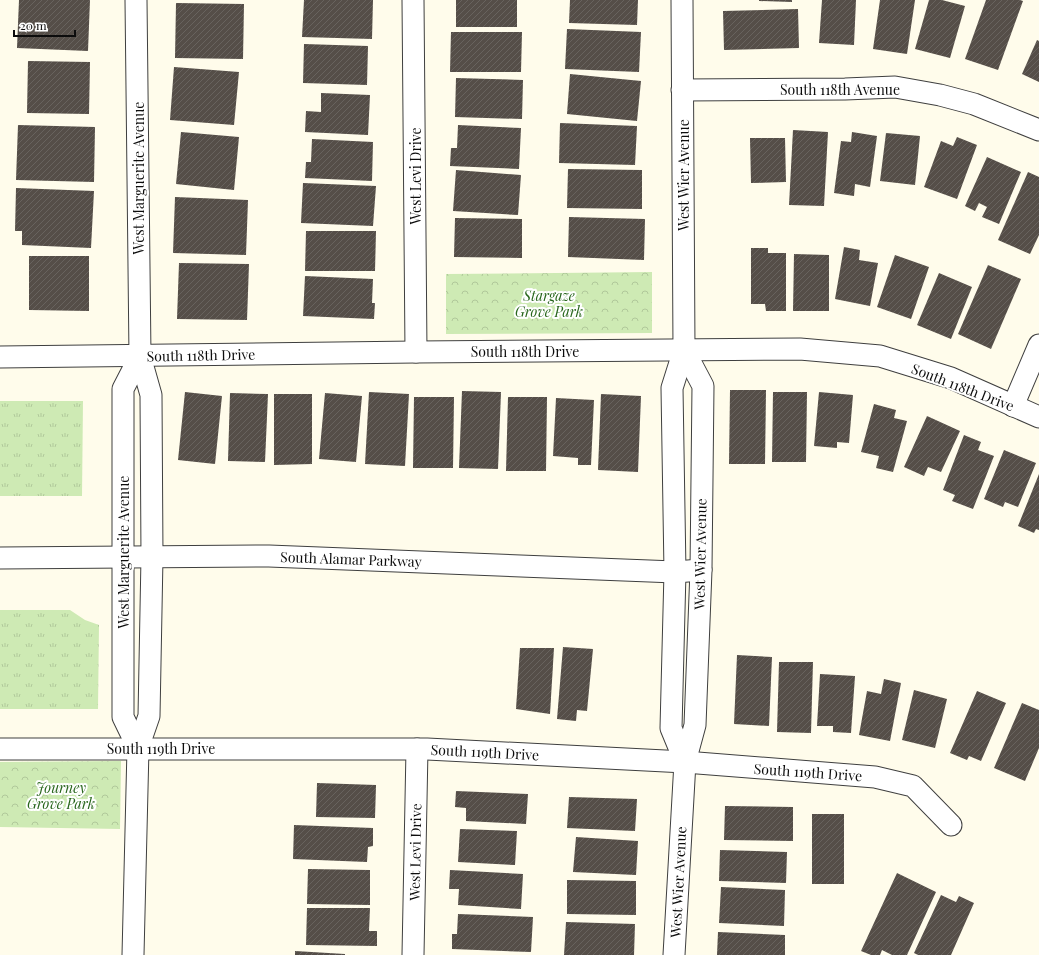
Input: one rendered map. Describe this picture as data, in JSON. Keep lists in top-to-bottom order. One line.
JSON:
{"streets":{"street":["South 118th Avenue","West Wier Avenue","West Levi Drive","West Marguerite Avenue","South 118th Drive","South Alamar Parkway","South 119th Drive"]},"crossings":[["South 118th Avenue","West Wier Avenue"],["West Wier Avenue","South 118th Drive"],["West Wier Avenue","South Alamar Parkway"],["West Wier Avenue","South 119th Drive"],["West Levi Drive","South 118th Drive"],["West Levi Drive","South 119th Drive"],["West Marguerite Avenue","South 118th Drive"],["West Marguerite Avenue","South Alamar Parkway"],["West Marguerite Avenue","South 119th Drive"]],"parks":["Stargaze Grove Park","Journey Grove Park"],"scale_bar":"20 m"}
